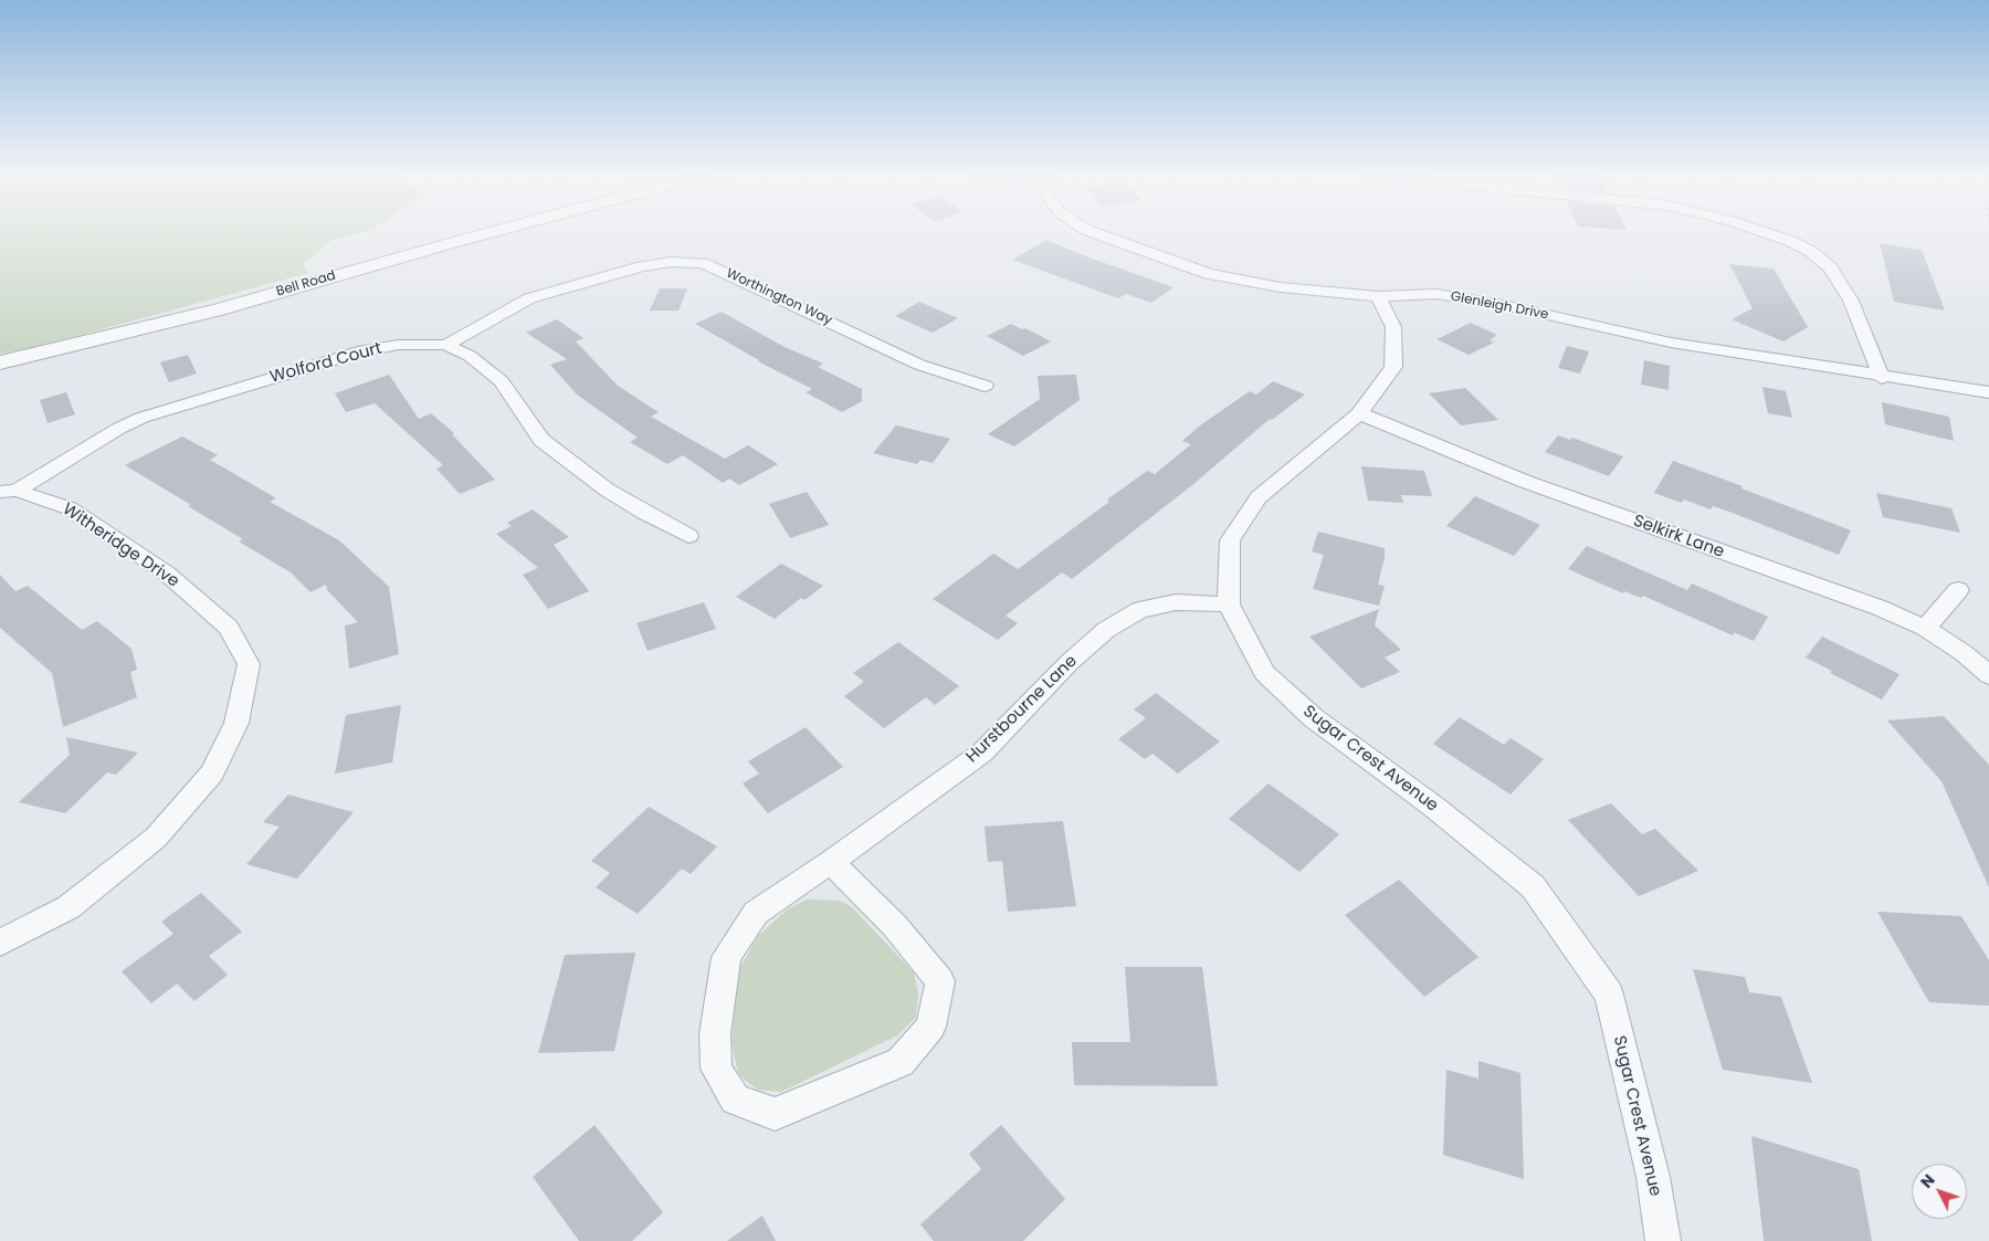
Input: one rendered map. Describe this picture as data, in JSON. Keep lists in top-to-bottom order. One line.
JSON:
{"streets":{"street":["Bell Road","Worthington Way","Glenleigh Drive","Wolford Court","Selkirk Lane","Witheridge Drive","Hurstbourne Lane","Sugar Crest Avenue"]},"crossings":[["Worthington Way","Wolford Court"],["Glenleigh Drive","Sugar Crest Avenue"],["Wolford Court","Witheridge Drive"],["Selkirk Lane","Sugar Crest Avenue"],["Hurstbourne Lane","Sugar Crest Avenue"]],"north":"top left"}
